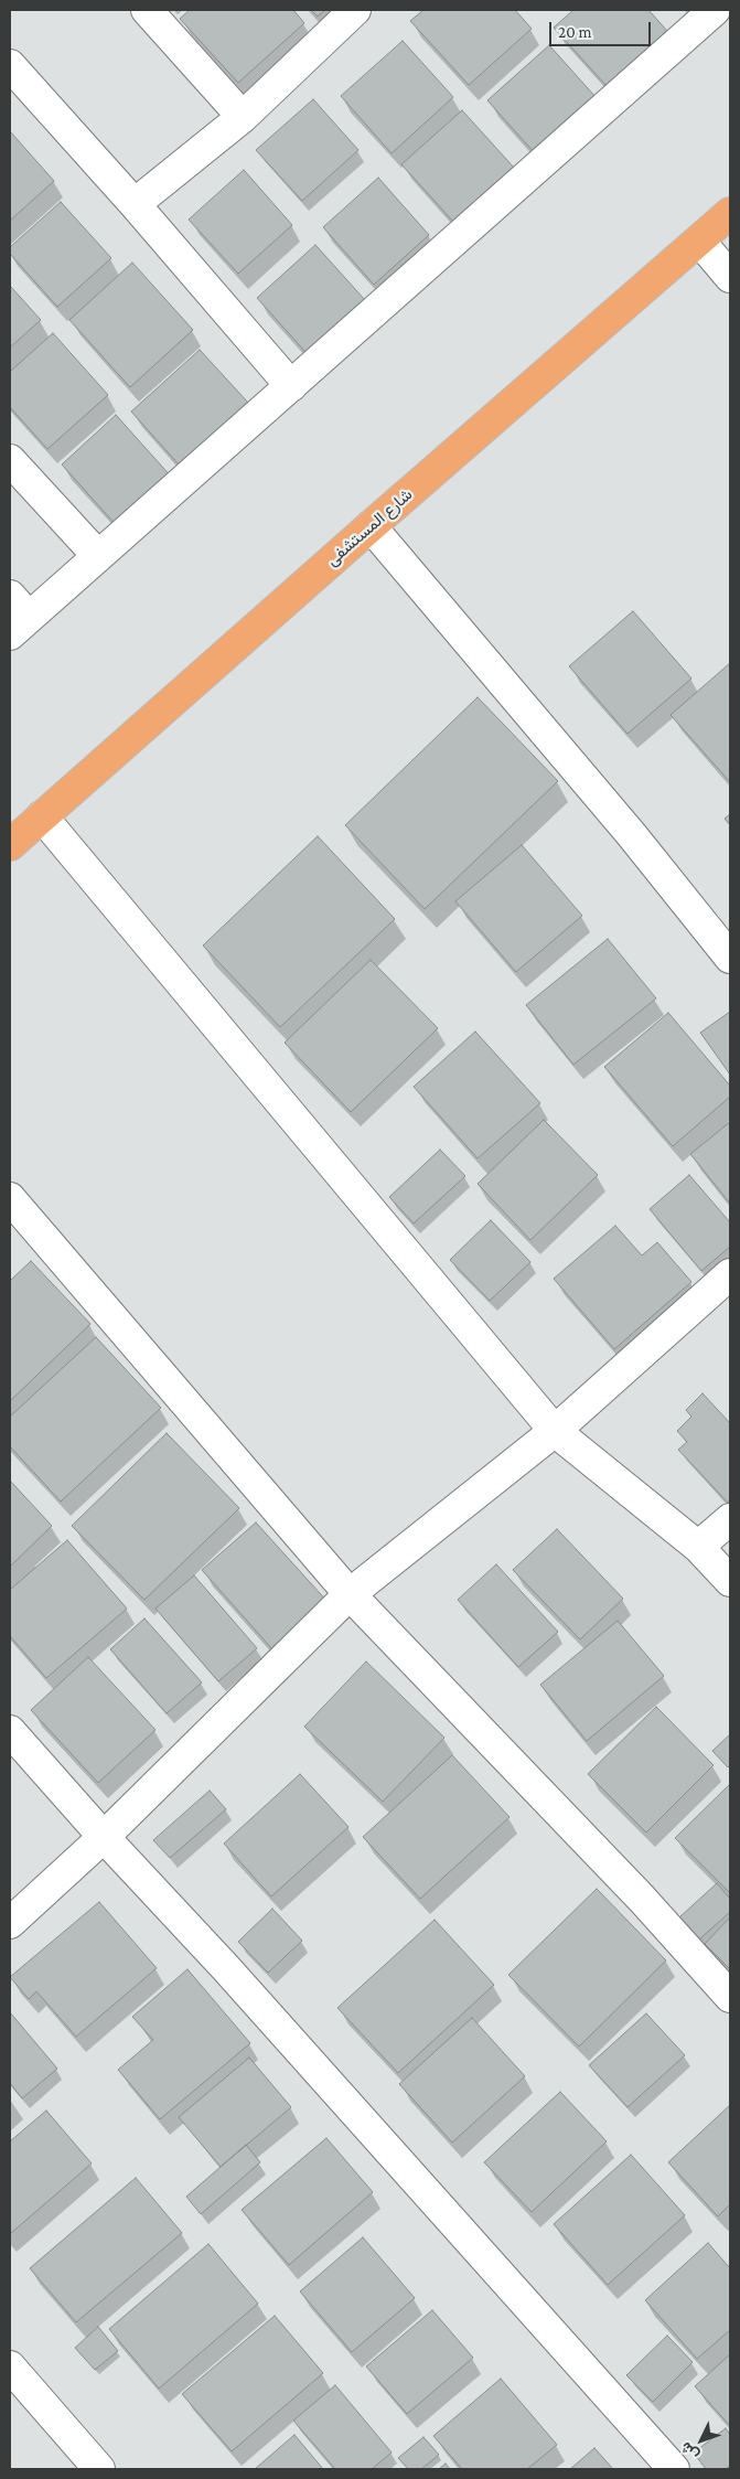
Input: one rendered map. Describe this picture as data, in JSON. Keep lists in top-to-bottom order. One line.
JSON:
{"streets":{"highway":["شارع المستشفى"]},"scale_bar":"20 m","north":"bottom left"}
